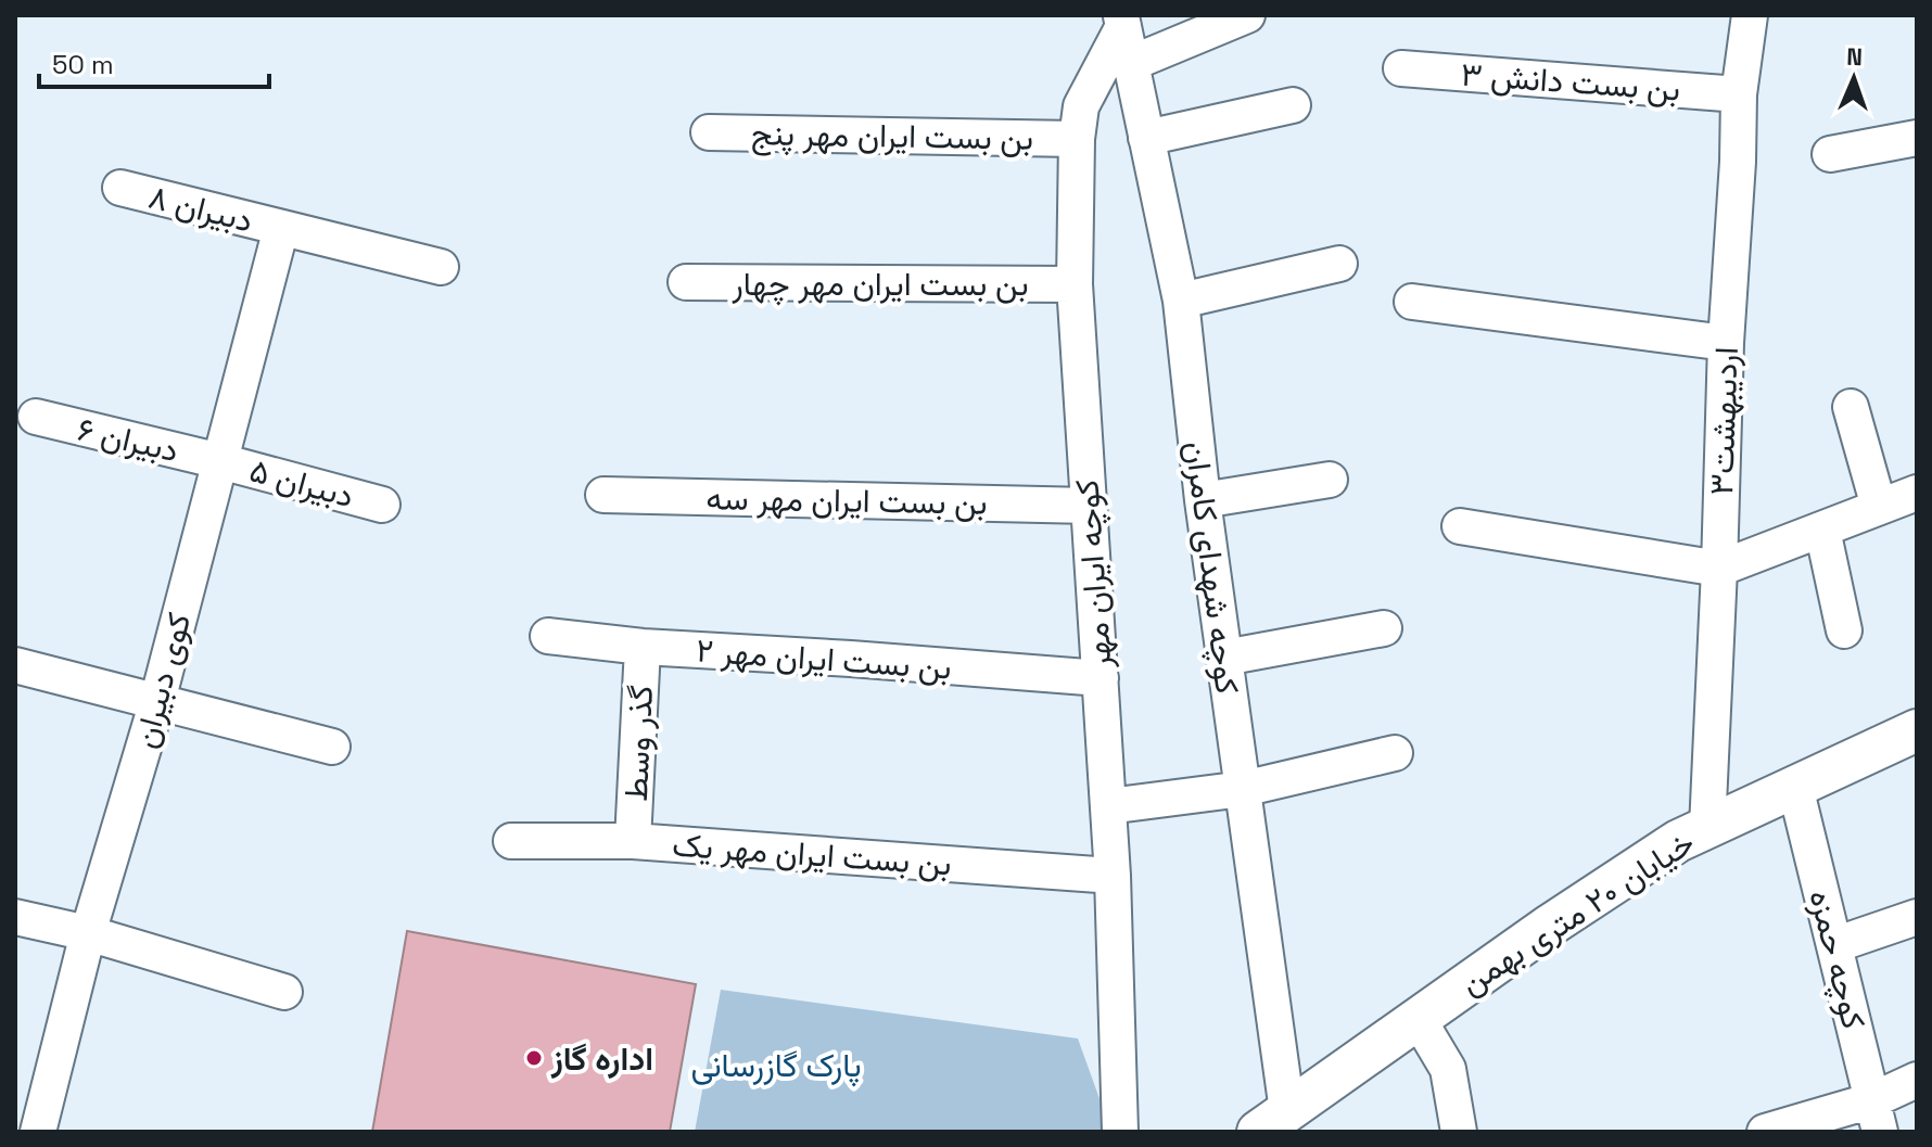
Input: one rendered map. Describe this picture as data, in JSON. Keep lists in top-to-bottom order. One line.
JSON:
{"streets":{"street":["بن بست دانش ۳","بن بست ایران مهر پنج","دبیران ۸","بن بست ایران مهر چهار","اردیبهشت۳","دبیران ۶","دبیران ۵","بن بست ایران مهر سه","کوچه شهدای کامران","کوچه ایران مهر","۲ بن بست ایران مهر","کوی دبیران","گذر وسط","بن بست ایران مهر یک","خیابان ۲۰ متری بهمن","کوچه حمزه"]},"crossings":[["بن بست دانش ۳","اردیبهشت۳"],["بن بست ایران مهر پنج","کوچه ایران مهر"],["دبیران ۸","کوی دبیران"],["بن بست ایران مهر چهار","کوچه ایران مهر"],["اردیبهشت۳","خیابان ۲۰ متری بهمن"],["دبیران ۶","دبیران ۵"],["دبیران ۶","کوی دبیران"],["دبیران ۵","کوی دبیران"],["بن بست ایران مهر سه","کوچه ایران مهر"],["کوچه شهدای کامران","کوچه ایران مهر"],["کوچه شهدای کامران","خیابان ۲۰ متری بهمن"],["کوچه ایران مهر","۲ بن بست ایران مهر"],["کوچه ایران مهر","بن بست ایران مهر یک"],["۲ بن بست ایران مهر","گذر وسط"],["گذر وسط","بن بست ایران مهر یک"],["خیابان ۲۰ متری بهمن","کوچه حمزه"]],"parks":["پارک گازرسانی"],"places":["اداره گاز"],"scale_bar":"50 m","north":"top"}
